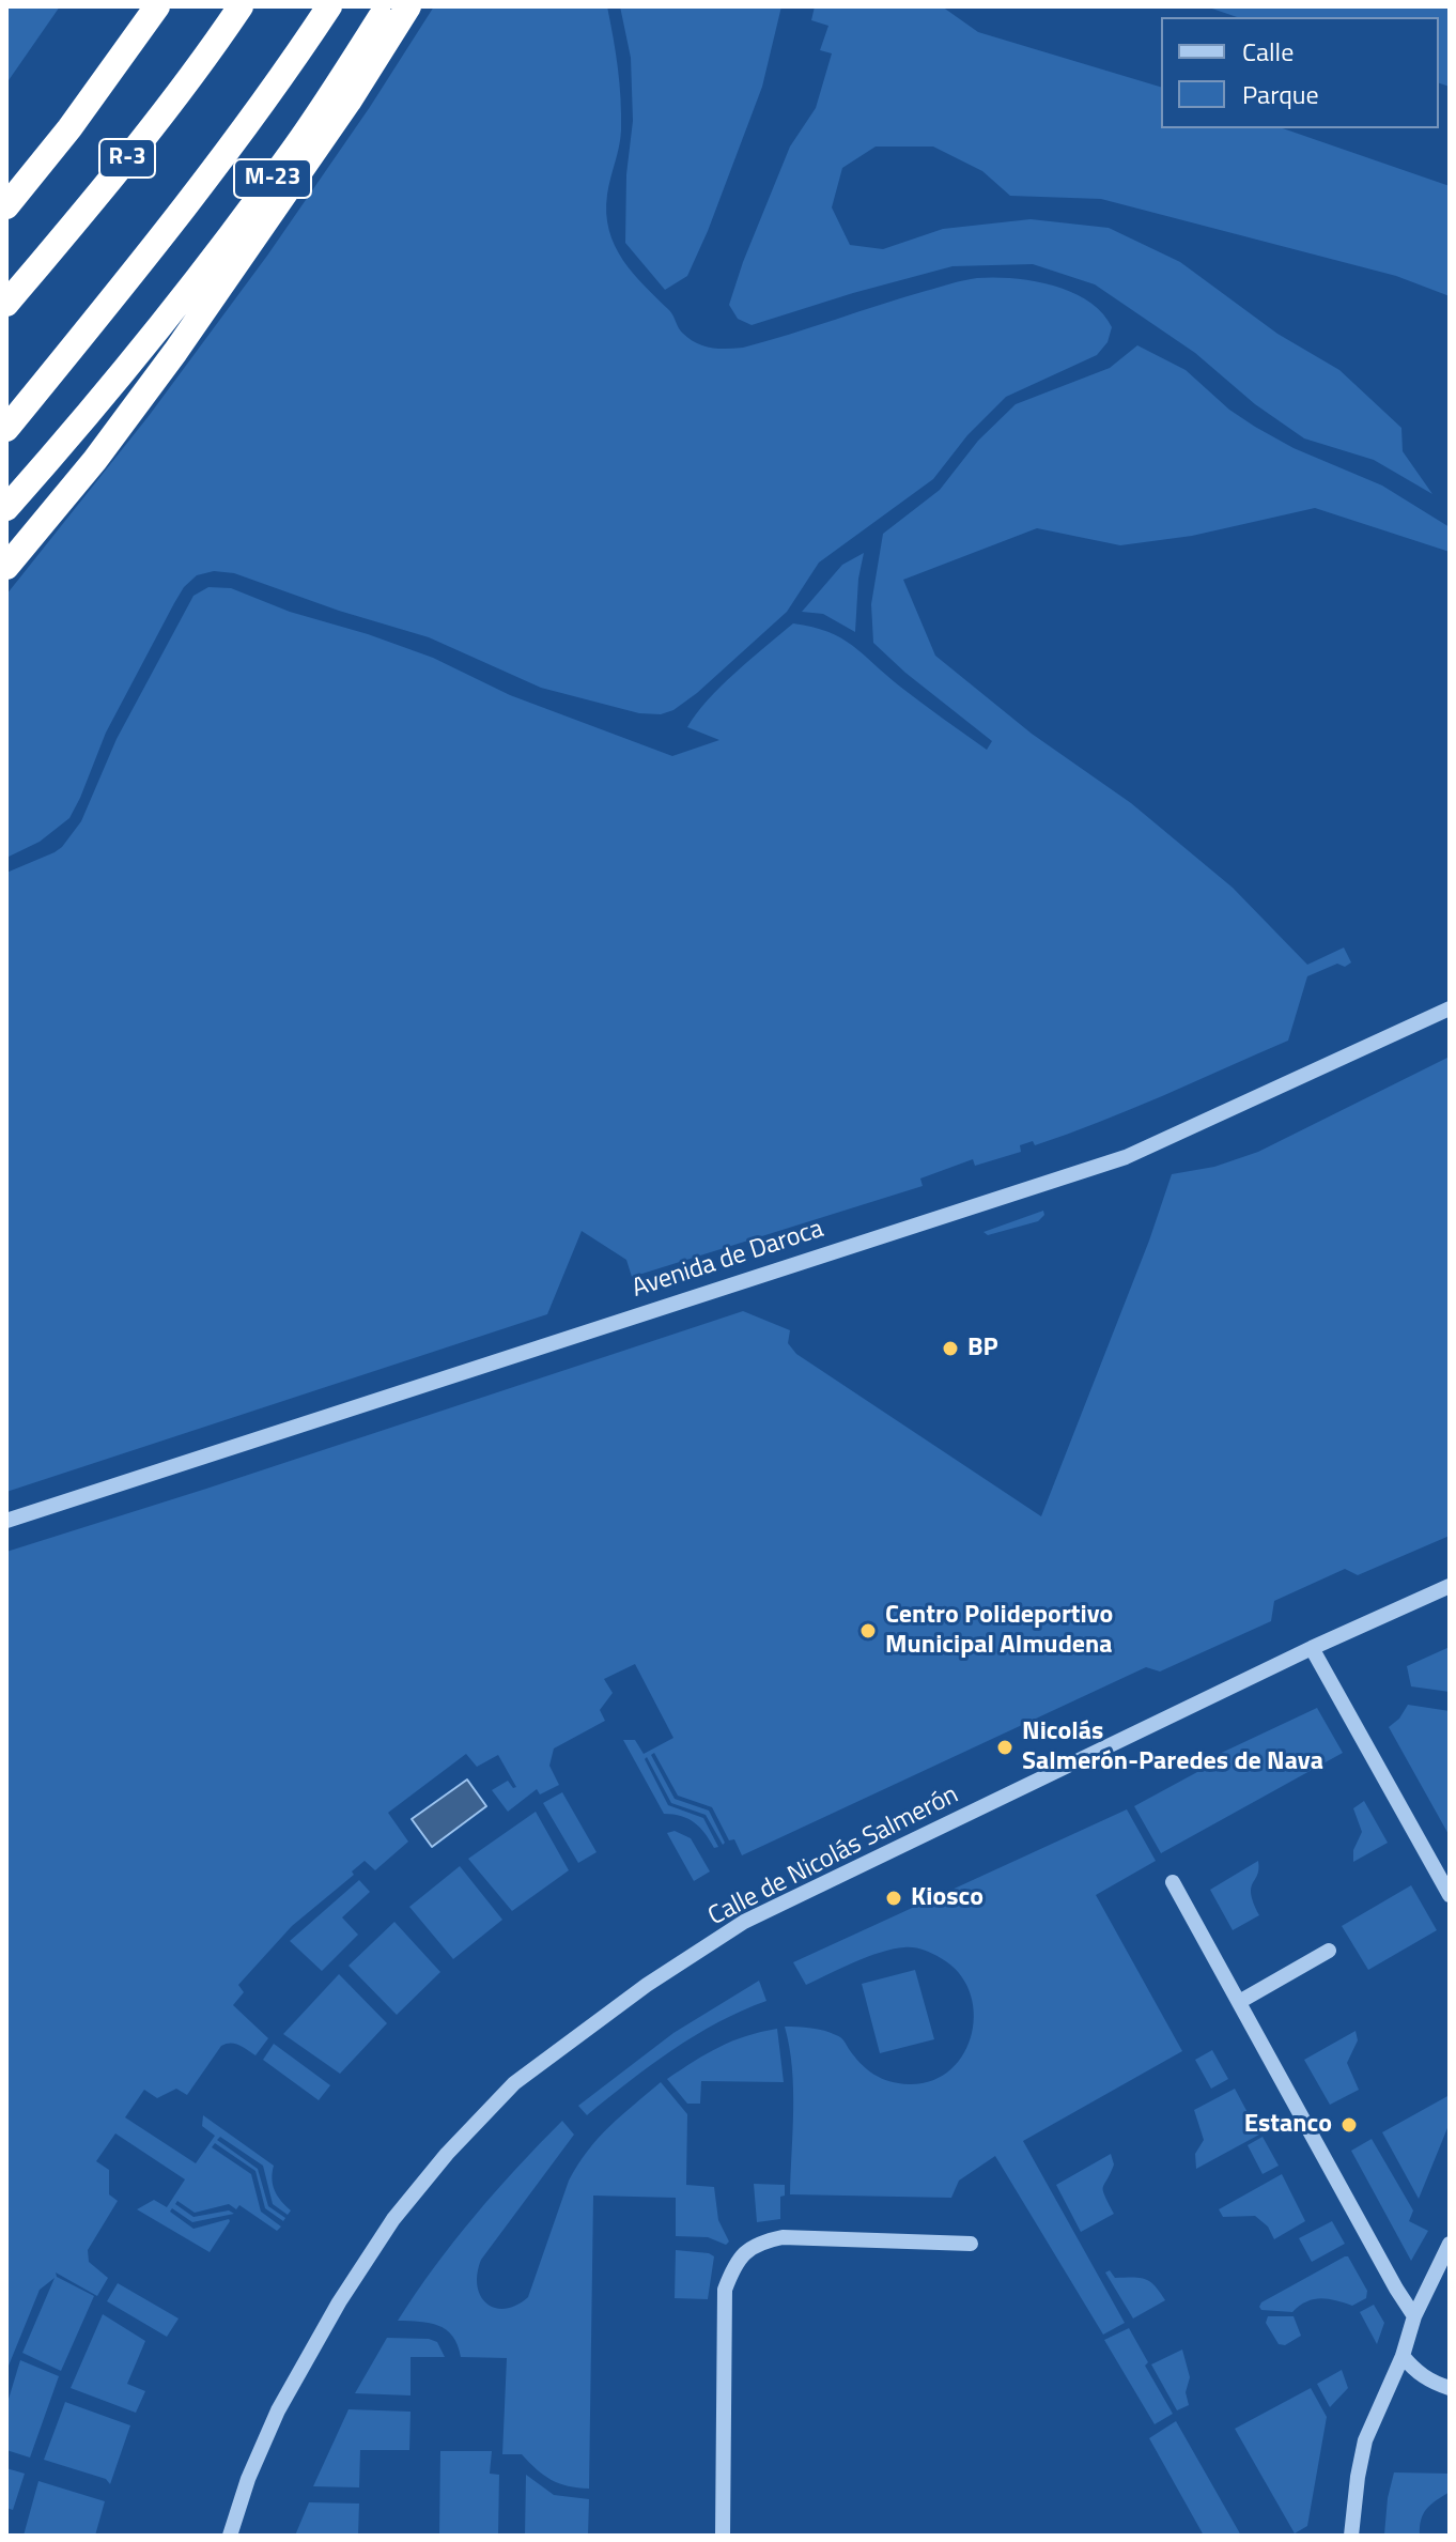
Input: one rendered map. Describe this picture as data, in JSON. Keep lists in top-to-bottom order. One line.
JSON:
{"streets":{"highway":["R-3","M-23"],"street":["Avenida de Daroca","Calle de Nicolás Salmerón"]},"places":["BP","Centro Polideportivo Municipal Almudena","Nicolás Salmerón-Paredes de Nava","Kiosco","Estanco"],"legend":["Calle","Parque"]}
